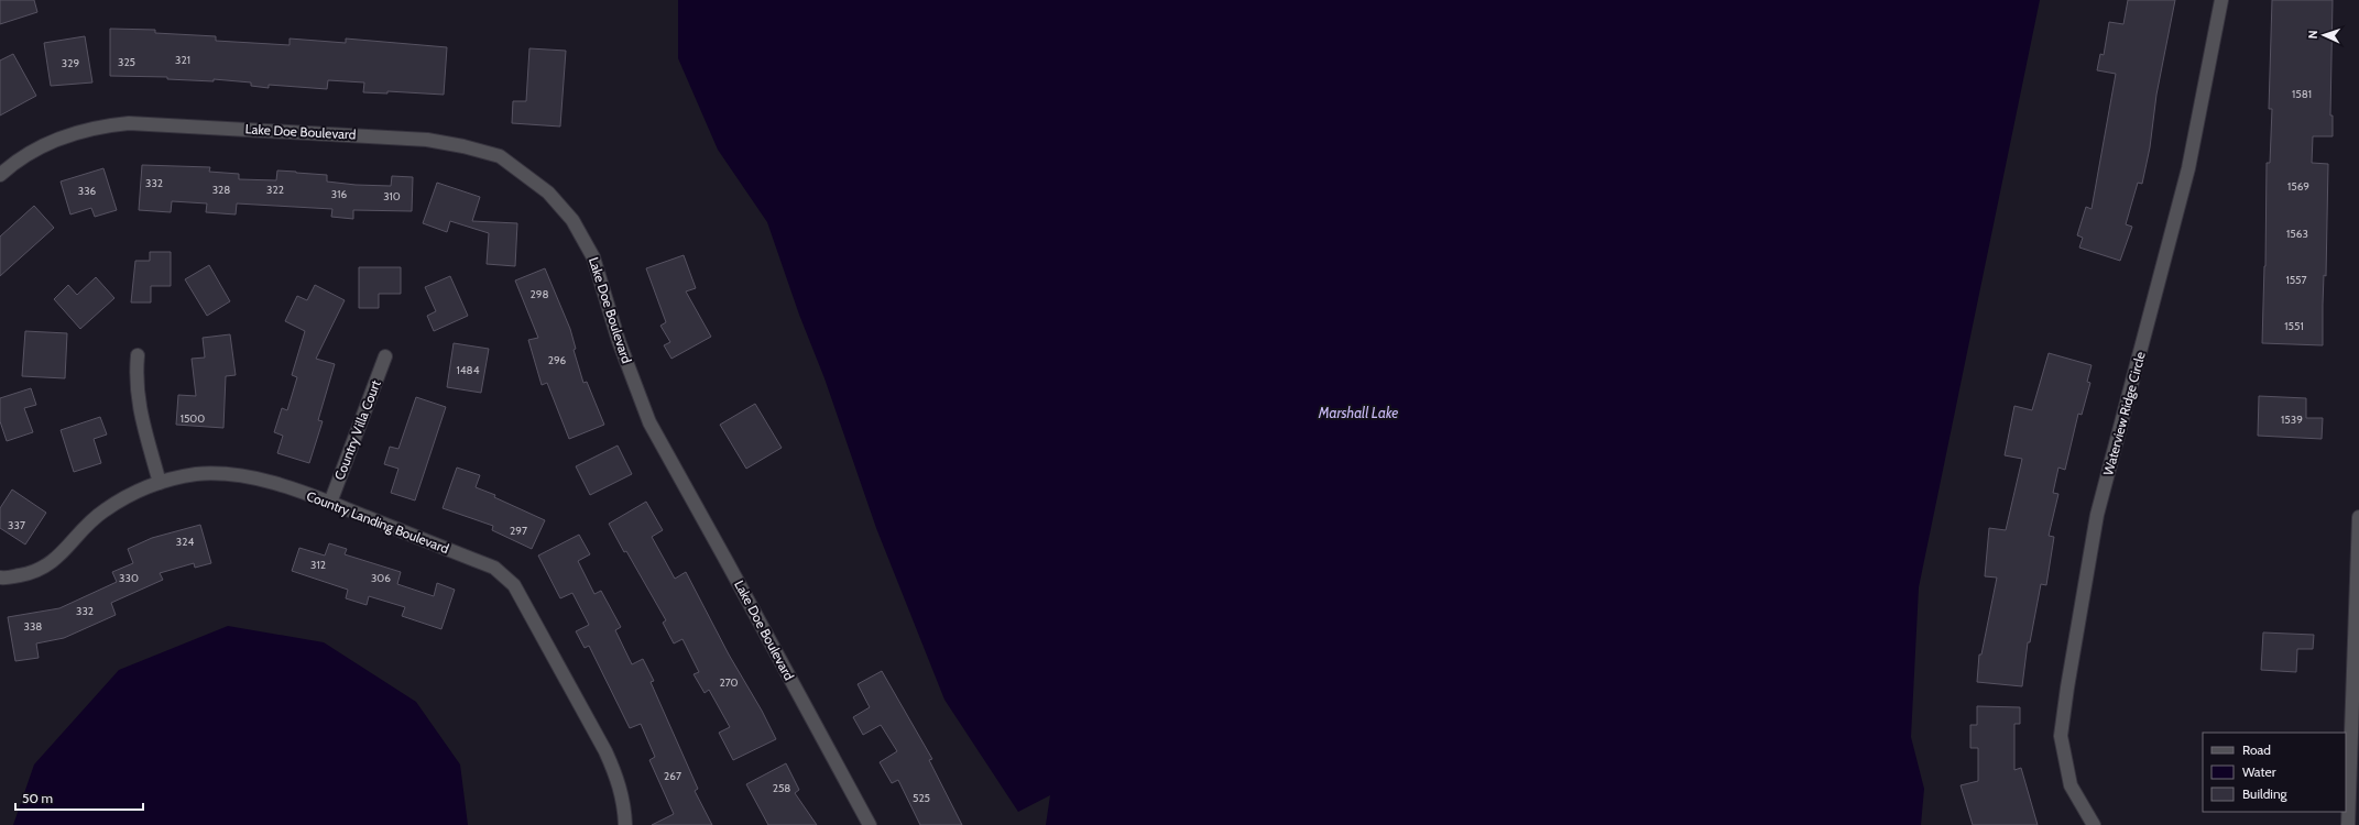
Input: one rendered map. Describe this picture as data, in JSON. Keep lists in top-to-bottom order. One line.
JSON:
{"streets":{"street":["Lake Doe Boulevard","Waterview Ridge Circle","Country Villa Court","Country Landing Boulevard"]},"crossings":[["Country Villa Court","Country Landing Boulevard"]],"water":["Marshall Lake"],"house_numbers":["321","325","329","1581","332","1569","328","322","336","316","310","1563","1557","298","1551","296","1484","1500","1539","337","297","324","312","330","306","332","338","270","267","258","525"],"legend":["Road","Water","Building"],"scale_bar":"50 m","north":"left"}
